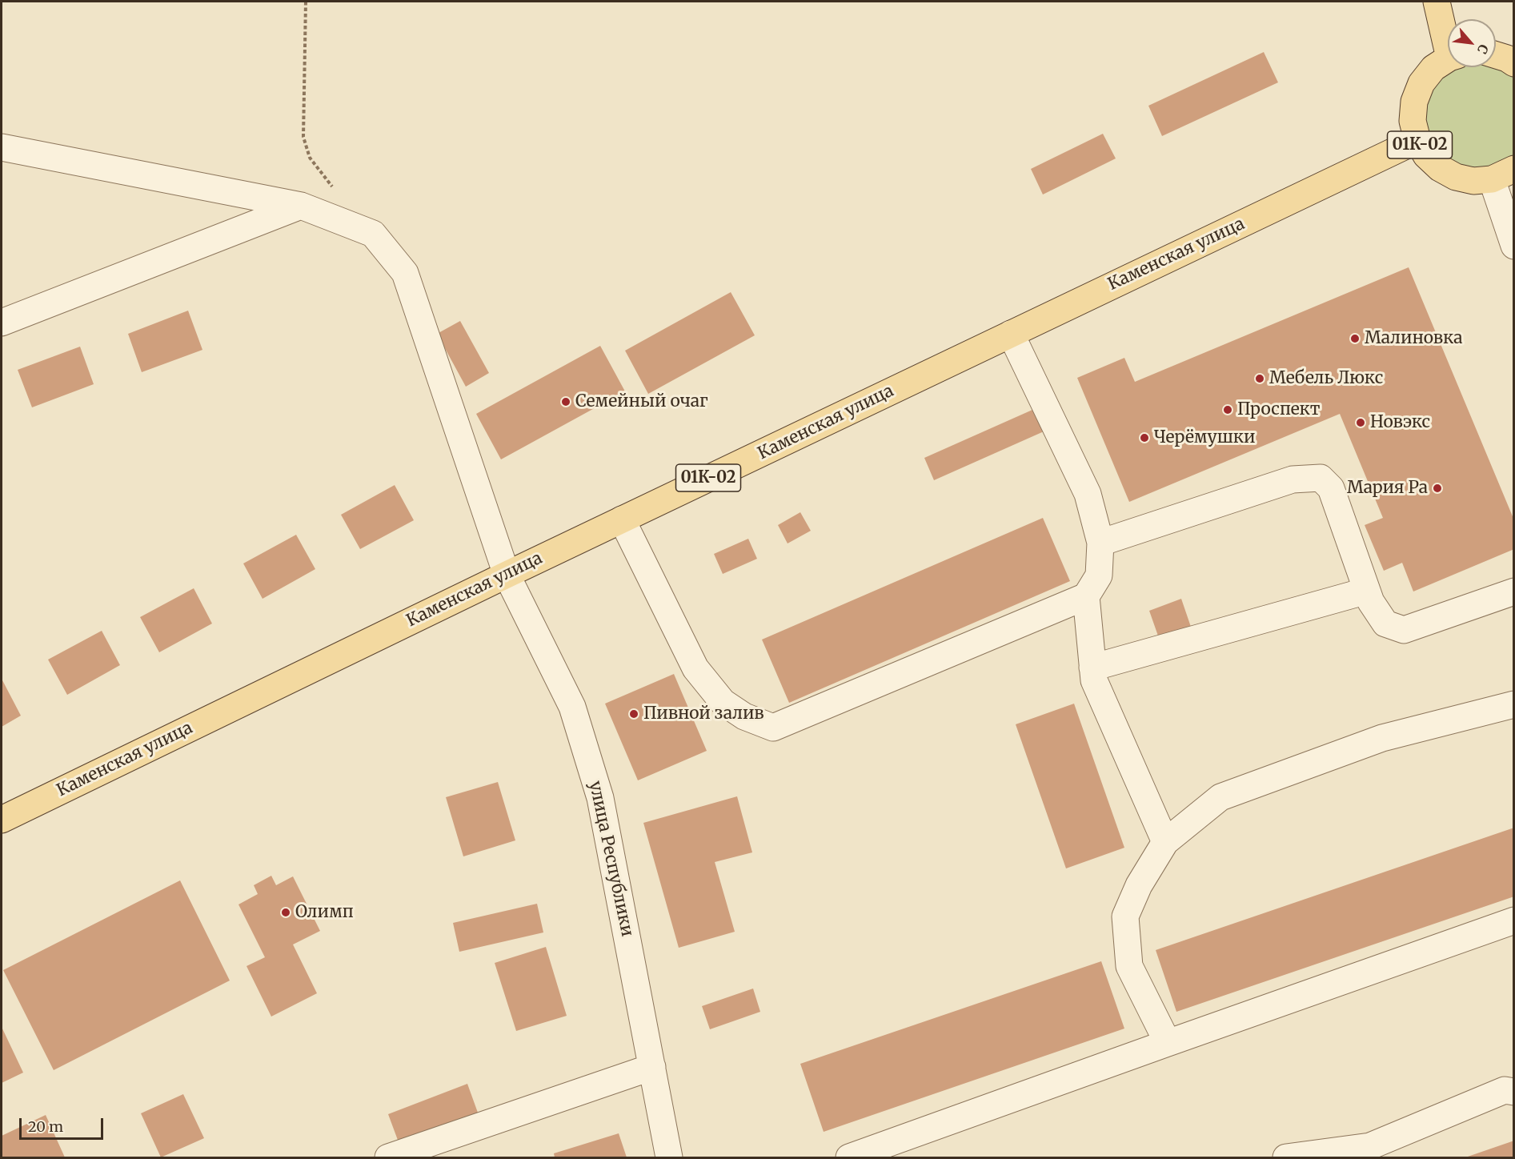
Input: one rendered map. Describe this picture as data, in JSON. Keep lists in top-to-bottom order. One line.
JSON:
{"streets":{"main road":["01К-02","Каменская улица"],"street":["улица Республики"]},"crossings":[["01К-02","Каменская улица"],["Каменская улица","улица Республики"]],"places":["Малиновка","Мебель Люкс","Семейный очаг","Проспект","Новэкс","Черёмушки","Мария Ра","Пивной залив","Олимп"],"scale_bar":"20 m","north":"bottom right"}
